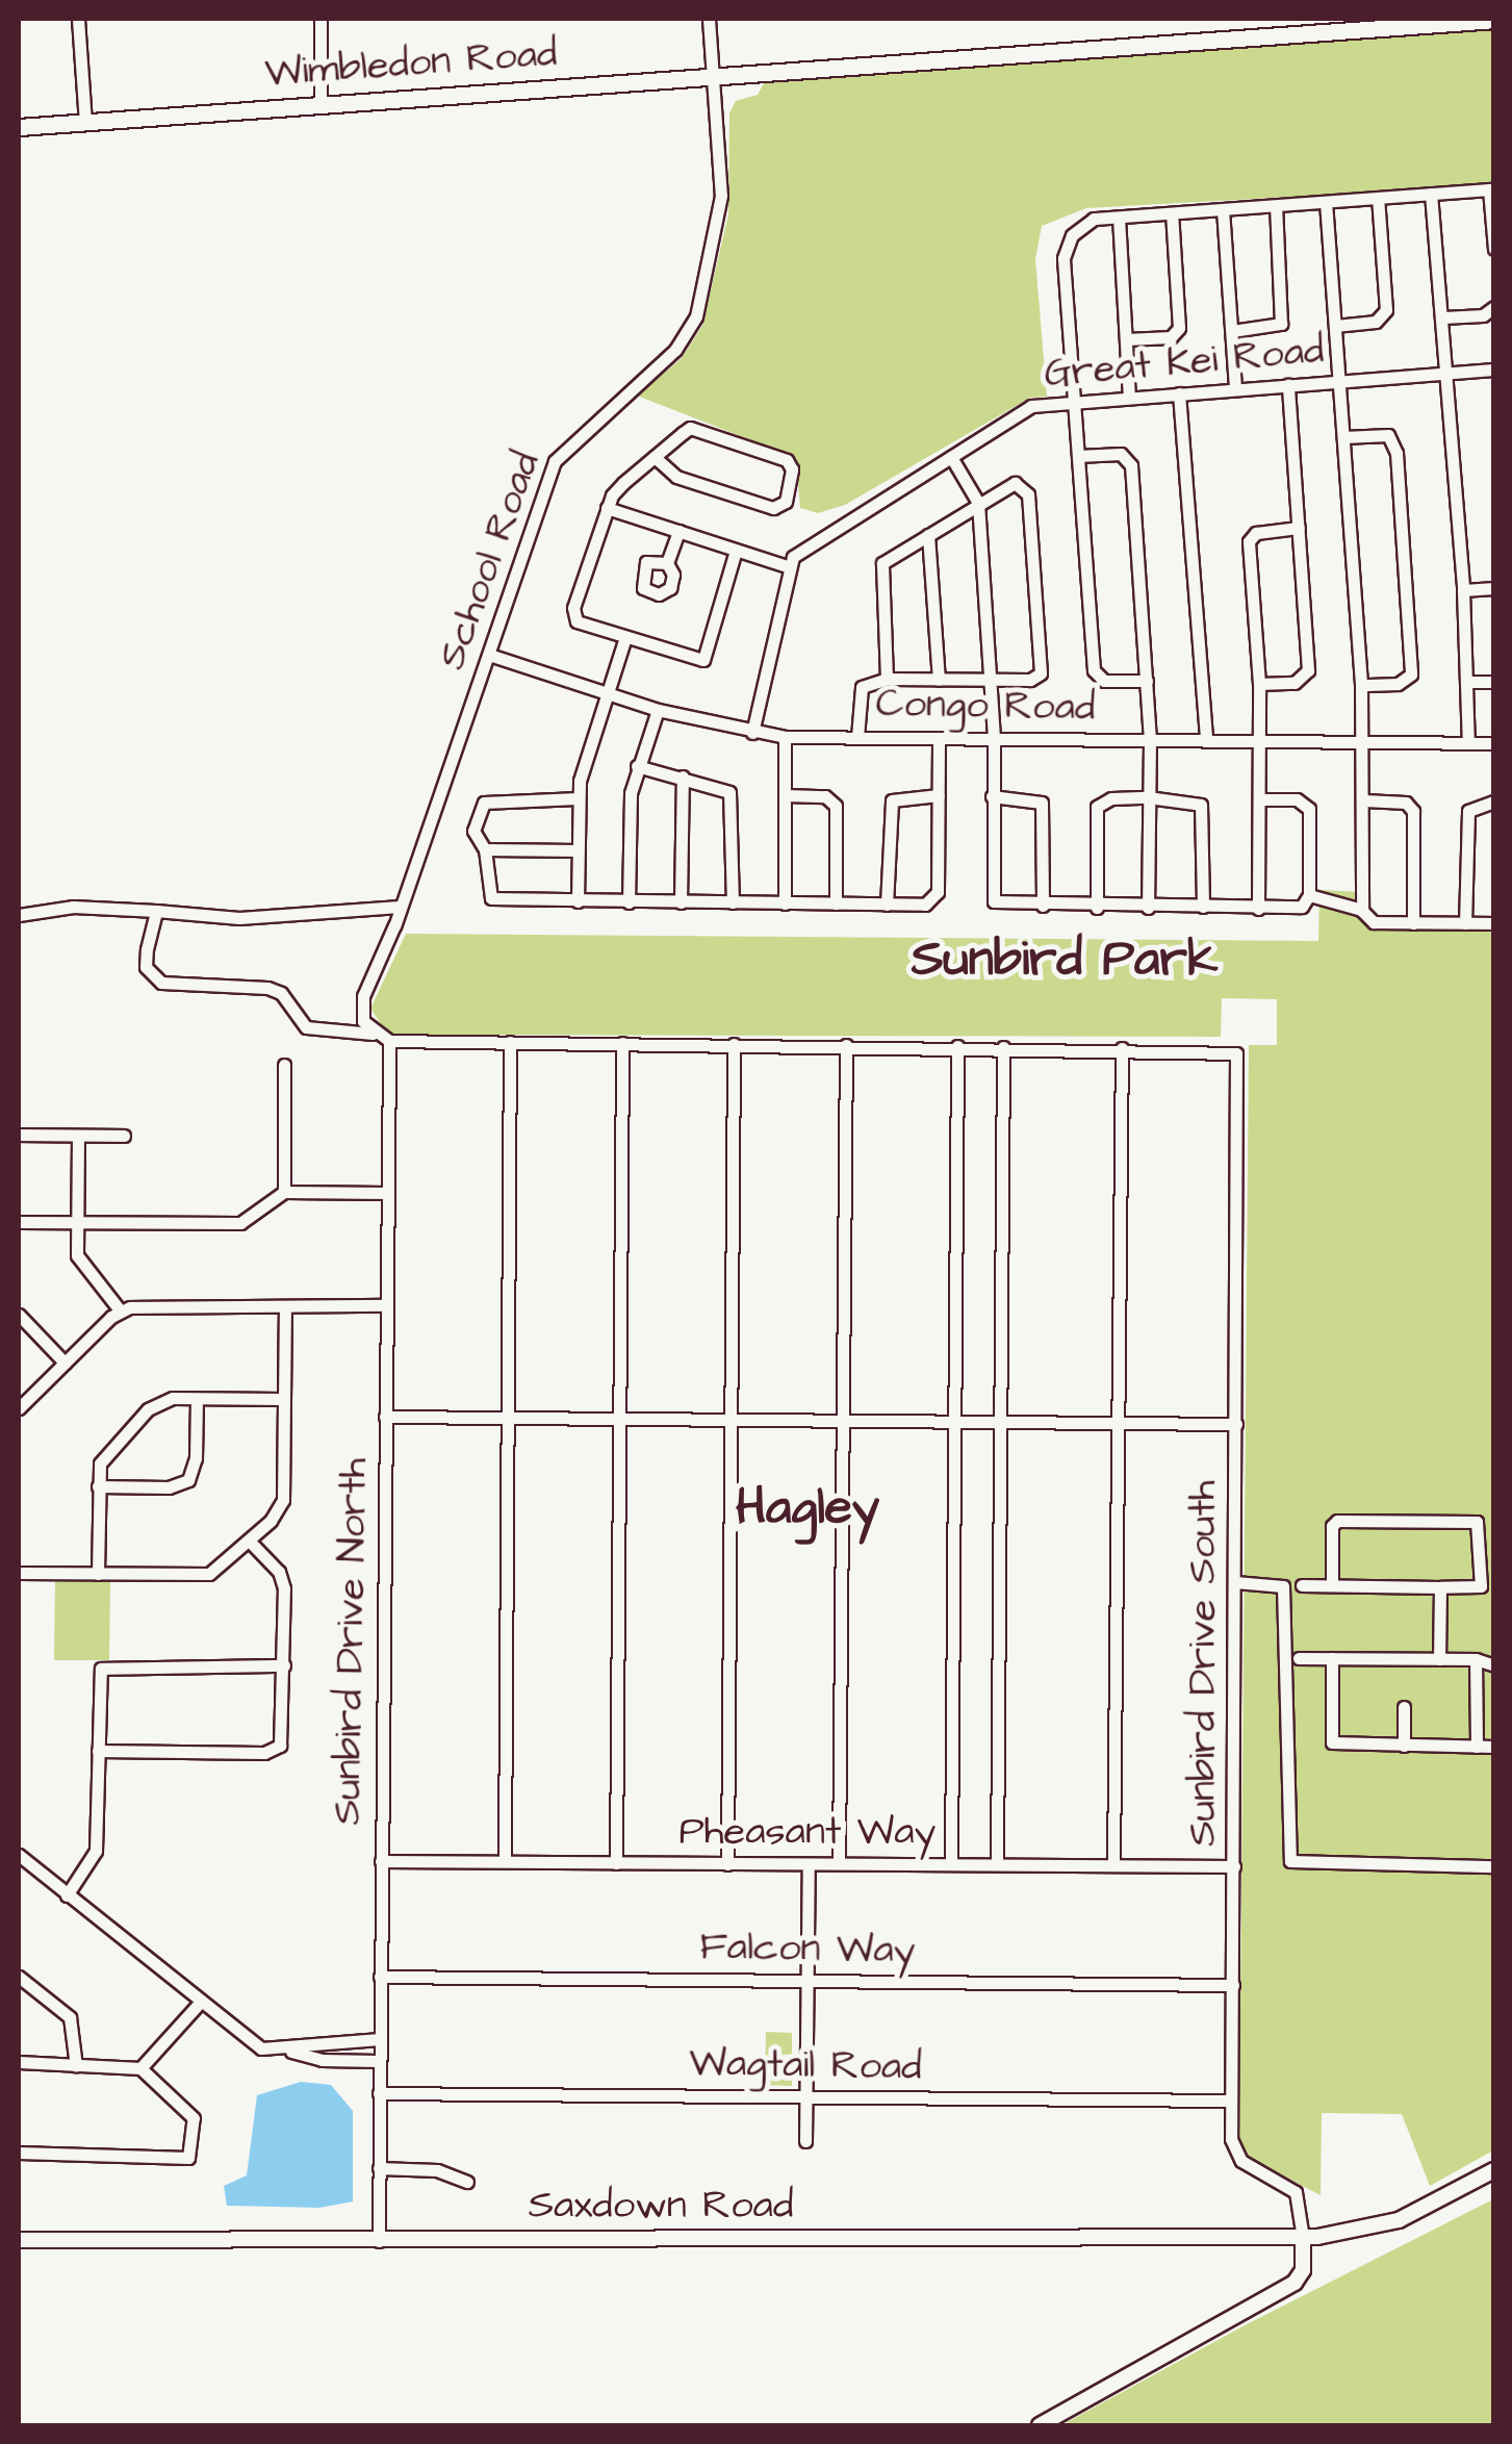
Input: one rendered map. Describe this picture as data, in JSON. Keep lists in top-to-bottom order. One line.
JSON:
{"streets":{"main road":["Wimbledon Road"],"street":["Great Kei Road","School Road","Congo Road","Sunbird Drive North","Sunbird Drive South","Pheasant Way","Falcon Way","Wagtail Road","Saxdown Road"]},"crossings":[["Wimbledon Road","School Road"],["School Road","Congo Road"],["Sunbird Drive North","Pheasant Way"],["Sunbird Drive North","Falcon Way"],["Sunbird Drive North","Wagtail Road"],["Sunbird Drive North","Saxdown Road"],["Sunbird Drive South","Pheasant Way"],["Sunbird Drive South","Falcon Way"],["Sunbird Drive South","Wagtail Road"],["Sunbird Drive South","Saxdown Road"]],"districts":["Sunbird Park","Hagley"]}
